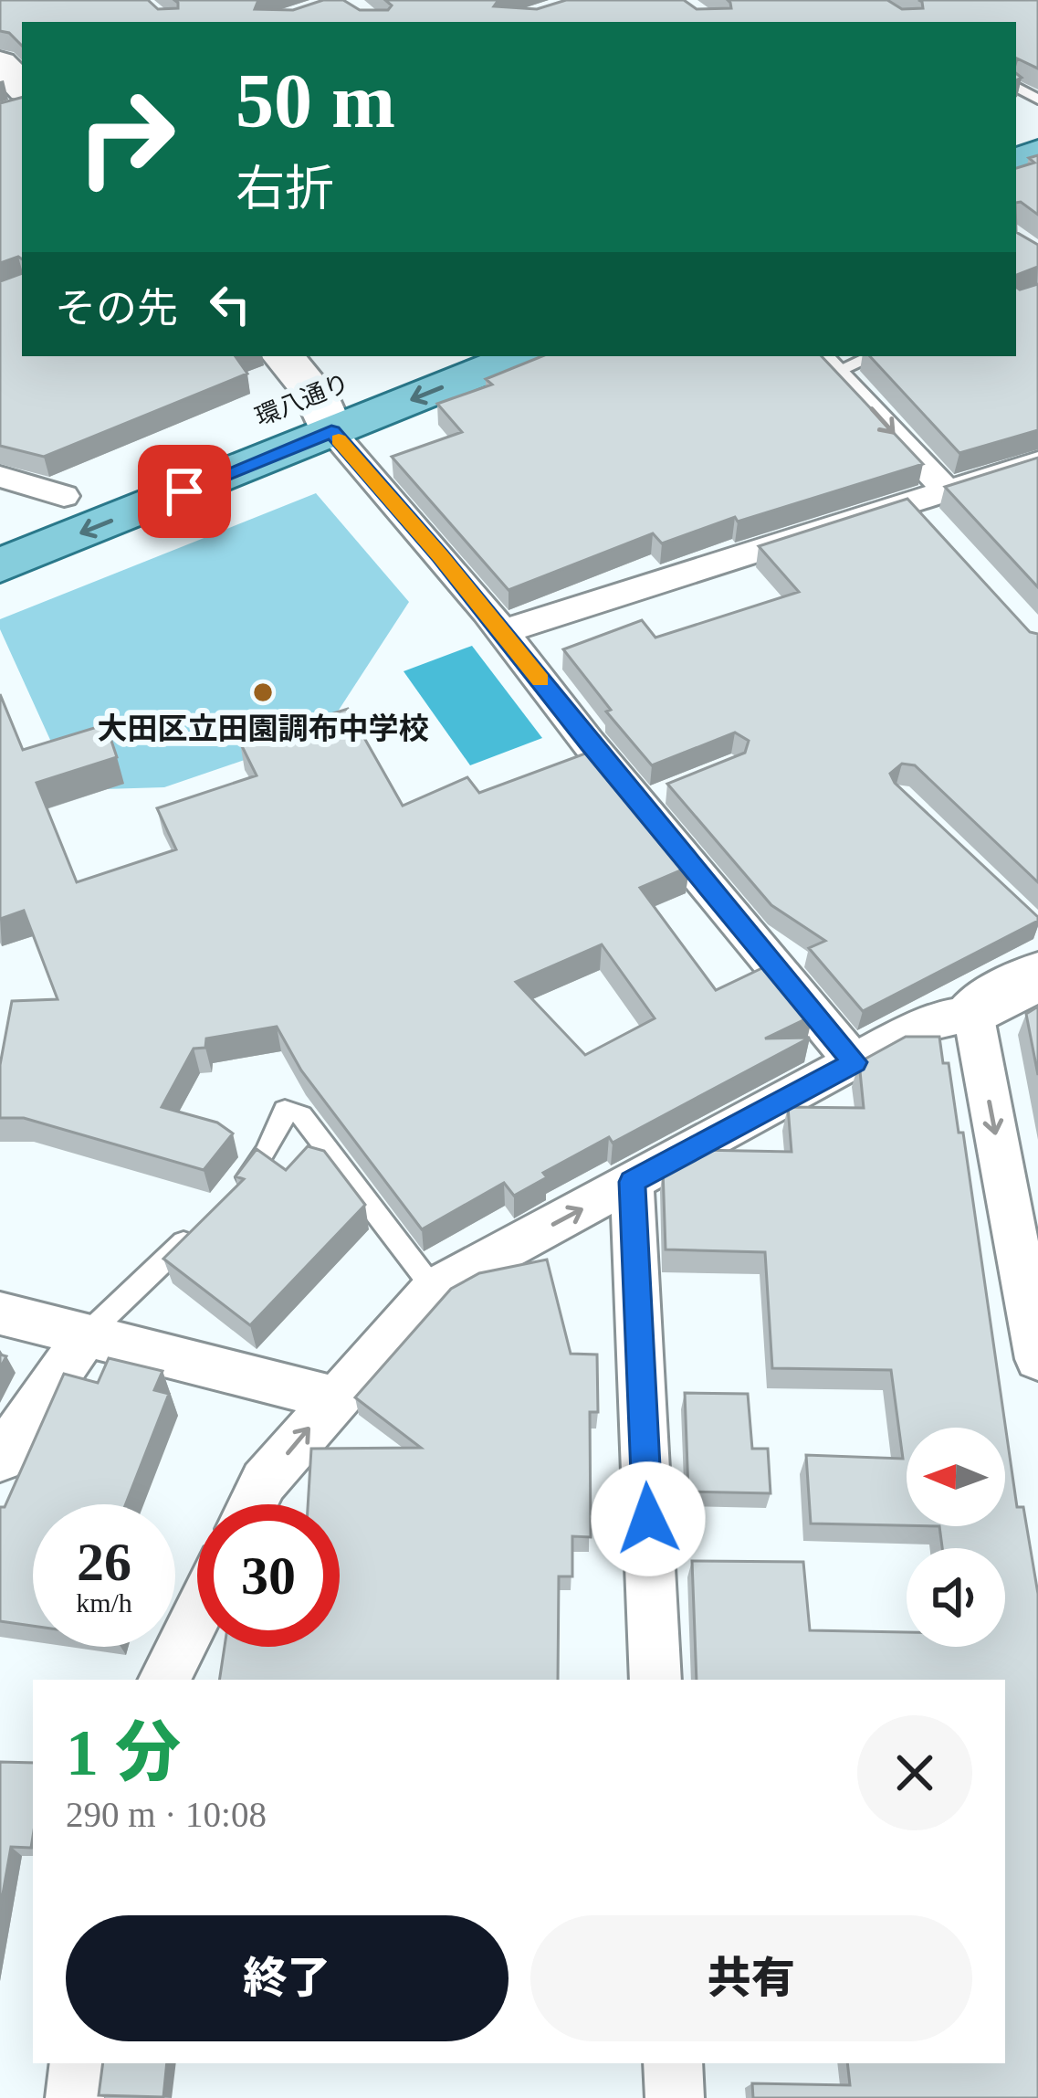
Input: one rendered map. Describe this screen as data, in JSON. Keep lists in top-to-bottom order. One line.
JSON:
{"streets":{"main road":["環八通り"]},"places":["大田区立田園調布中学校"],"north":"left","page":{"turn":["50 m","右折"],"then":"その先","speed":"26 km/h","limit":"30","heading":["1 分","290 m · 10:08"],"buttons":["終了","共有"]}}
